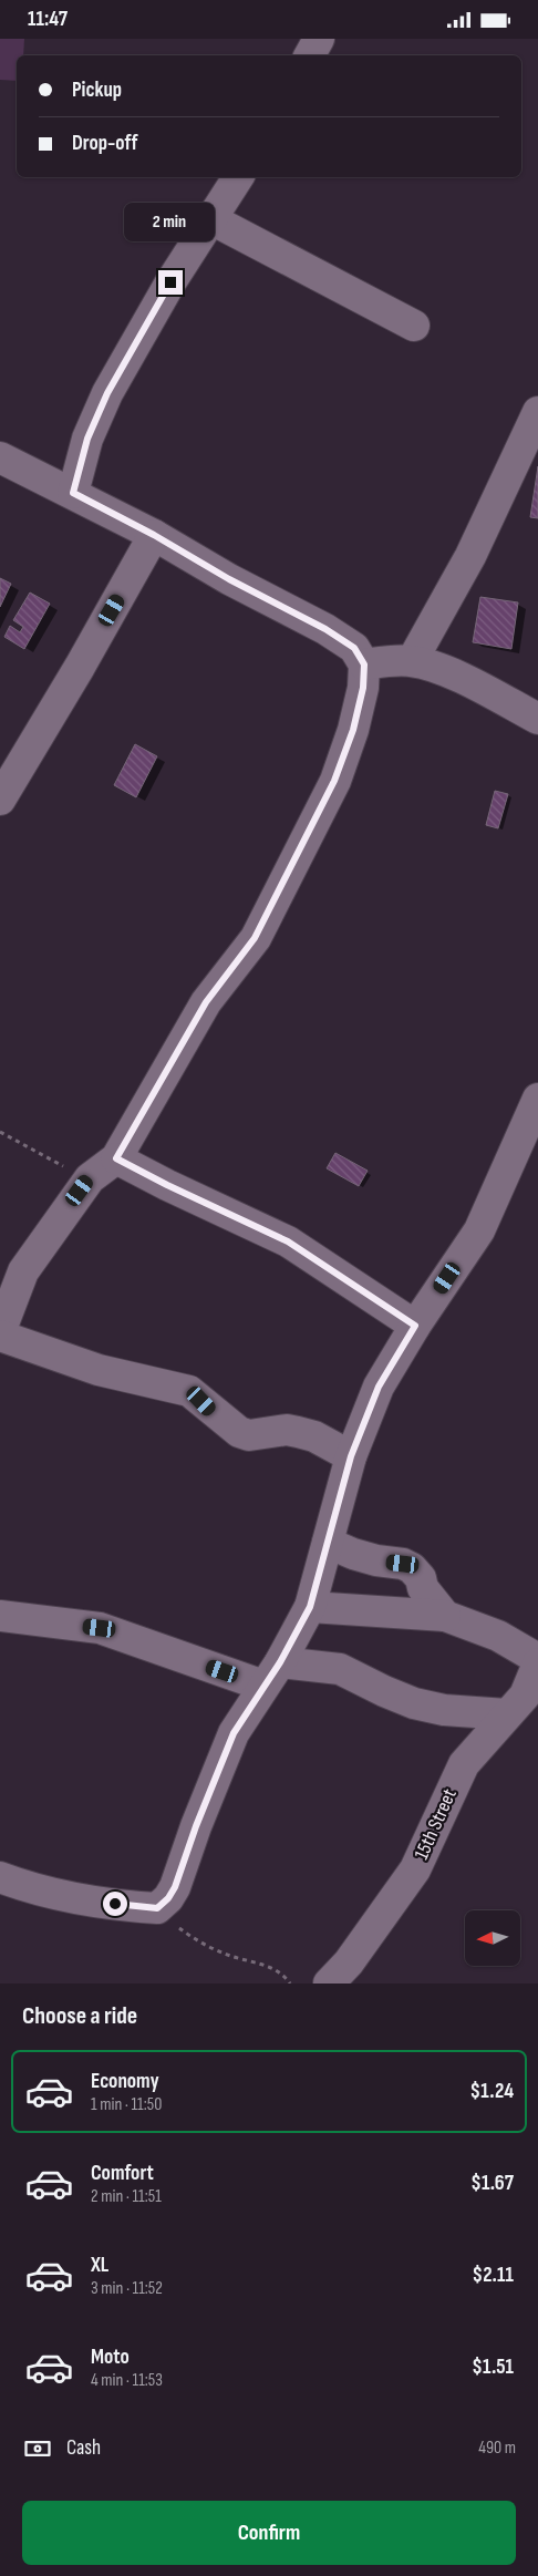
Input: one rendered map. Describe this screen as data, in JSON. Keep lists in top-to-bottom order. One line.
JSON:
{"streets":{"street":["15th Street"]},"north":"left","page":{"status":"11:47","banner":["Pickup","Drop-off"],"bubble":"2 min","heading":"Choose a ride","list":[{"name":"Economy","note":"1 min · 11:50","value":"$1.24"},{"name":"Comfort","note":"2 min · 11:51","value":"$1.67"},{"name":"XL","note":"3 min · 11:52","value":"$2.11"},{"name":"Moto","note":"4 min · 11:53","value":"$1.51"}],"pay":["Cash","490 m"],"buttons":"Confirm"}}
